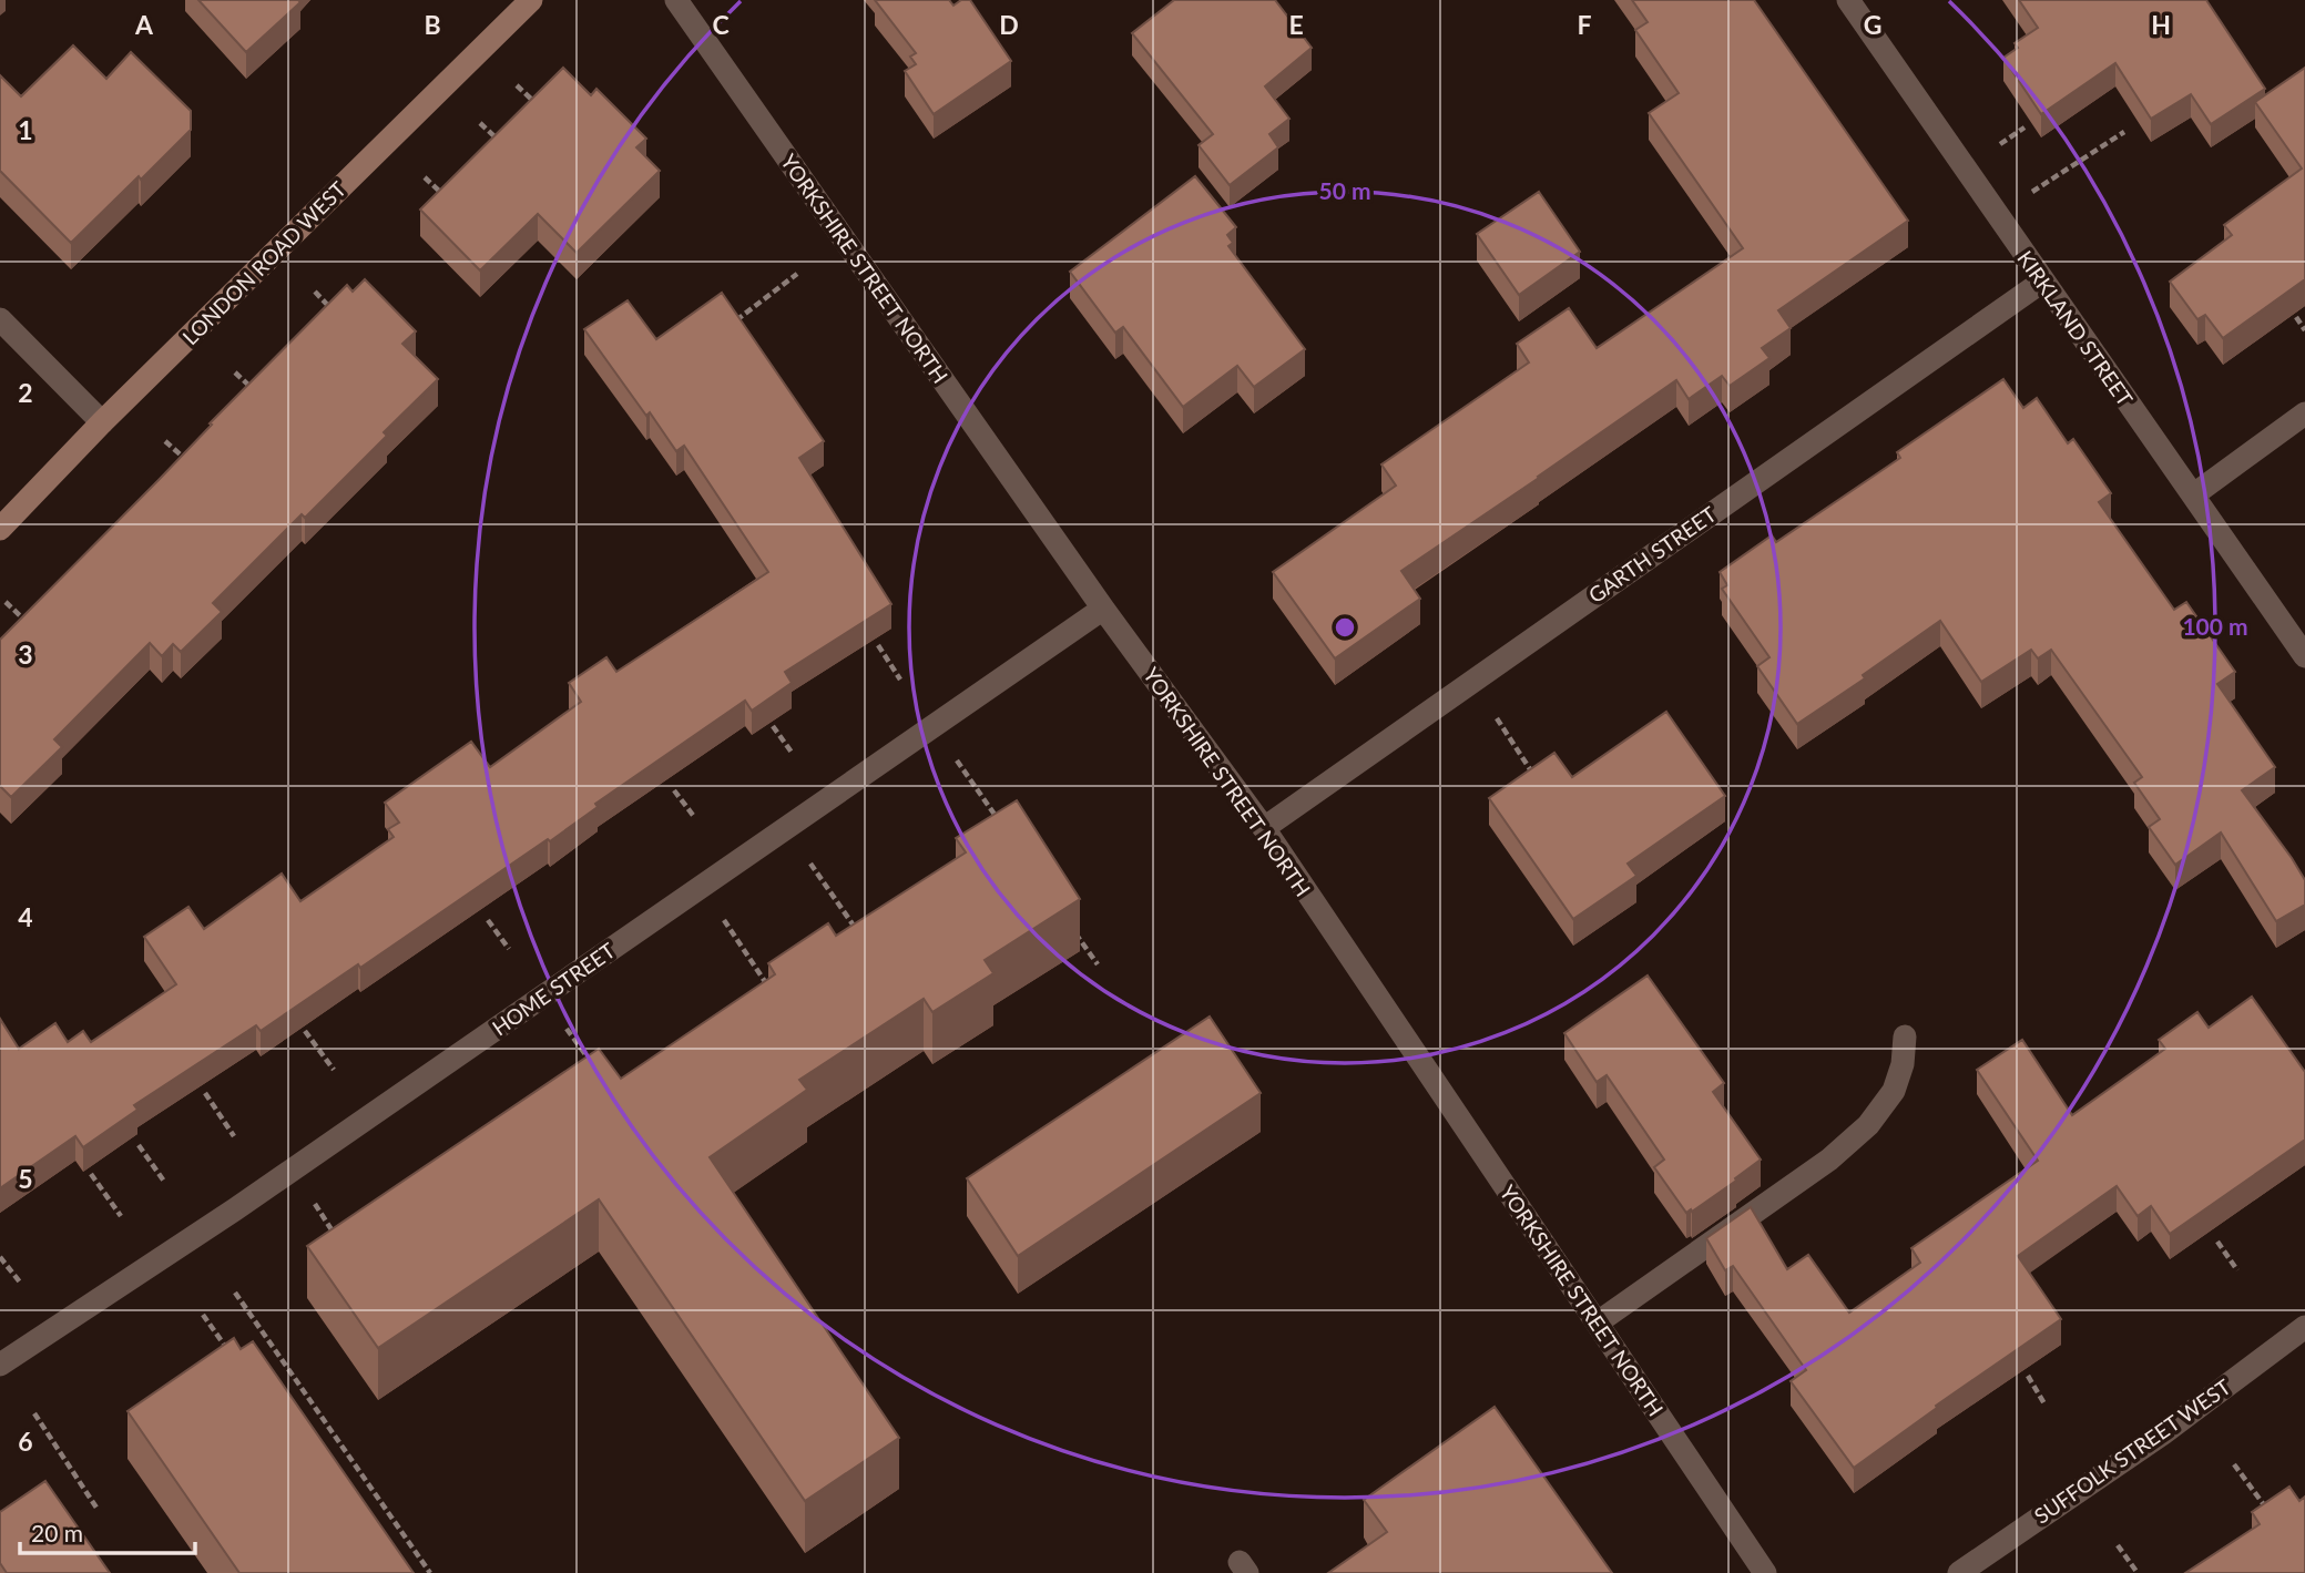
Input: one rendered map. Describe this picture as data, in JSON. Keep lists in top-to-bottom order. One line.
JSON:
{"streets":{"street":["LONDON ROAD WEST","YORKSHIRE STREET NORTH","KIRKLAND STREET","GARTH STREET","HOME STREET","SUFFOLK STREET WEST"]},"crossings":[["YORKSHIRE STREET NORTH","GARTH STREET"],["YORKSHIRE STREET NORTH","HOME STREET"],["KIRKLAND STREET","GARTH STREET"]],"scale_bar":"20 m","grid":{"columns":["A","B","C","D","E","F","G","H"],"rows":["1","2","3","4","5","6"]},"rings":["50 m","100 m"]}
